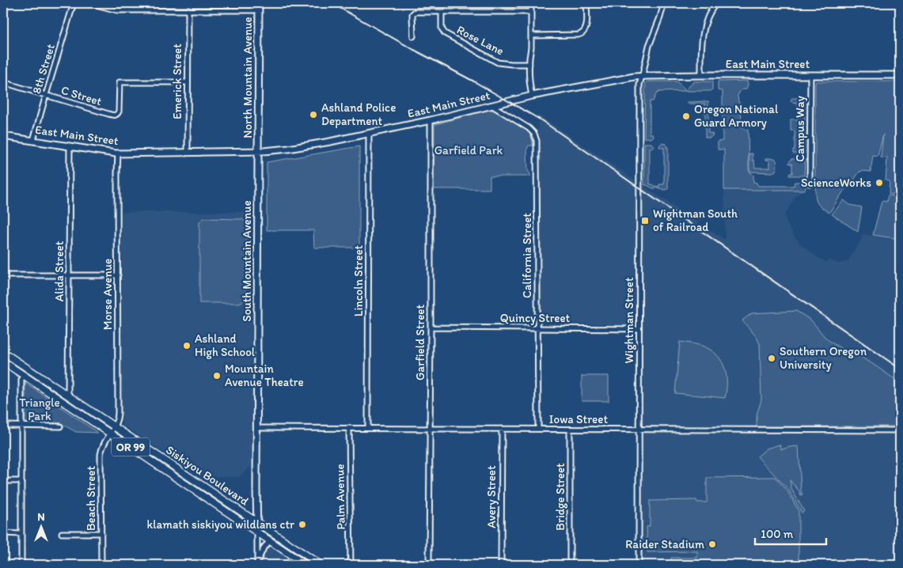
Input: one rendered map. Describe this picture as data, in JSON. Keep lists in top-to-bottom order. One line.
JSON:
{"streets":{"main road":["OR 99","Siskiyou Boulevard"],"street":["Rose Lane","East Main Street","8th Street","North Mountain Avenue","Emerick Street","C Street","Campus Way","California Street","South Mountain Avenue","Alida Street","Lincoln Street","Morse Avenue","Quincy Street","Wightman Street","Garfield Street","Iowa Street","Palm Avenue","Avery Street","Bridge Street","Beach Street"]},"crossings":[["East Main Street","8th Street"],["East Main Street","North Mountain Avenue"],["East Main Street","Emerick Street"],["East Main Street","Campus Way"],["East Main Street","California Street"],["East Main Street","South Mountain Avenue"],["East Main Street","Alida Street"],["East Main Street","Lincoln Street"],["East Main Street","Morse Avenue"],["East Main Street","Wightman Street"],["East Main Street","Garfield Street"],["8th Street","C Street"],["North Mountain Avenue","South Mountain Avenue"],["Emerick Street","C Street"],["California Street","Quincy Street"],["California Street","Iowa Street"],["South Mountain Avenue","Iowa Street"],["South Mountain Avenue","Siskiyou Boulevard"],["Alida Street","Siskiyou Boulevard"],["Lincoln Street","Iowa Street"],["Morse Avenue","Siskiyou Boulevard"],["Morse Avenue","Beach Street"],["Quincy Street","Wightman Street"],["Quincy Street","Garfield Street"],["Wightman Street","Iowa Street"],["Garfield Street","Iowa Street"],["Iowa Street","Palm Avenue"],["Iowa Street","Avery Street"],["Iowa Street","Bridge Street"],["Siskiyou Boulevard","Beach Street"]],"parks":["Garfield Park","Triangle Park"],"places":{"other":["Ashland Police Department","Oregon National Guard Armory","ScienceWorks","Ashland High School","Southern Oregon University","Mountain Avenue Theatre","klamath siskiyou wildlans ctr","Raider Stadium"],"transit":["Wightman South of Railroad"]},"scale_bar":"100 m","north":"top"}
